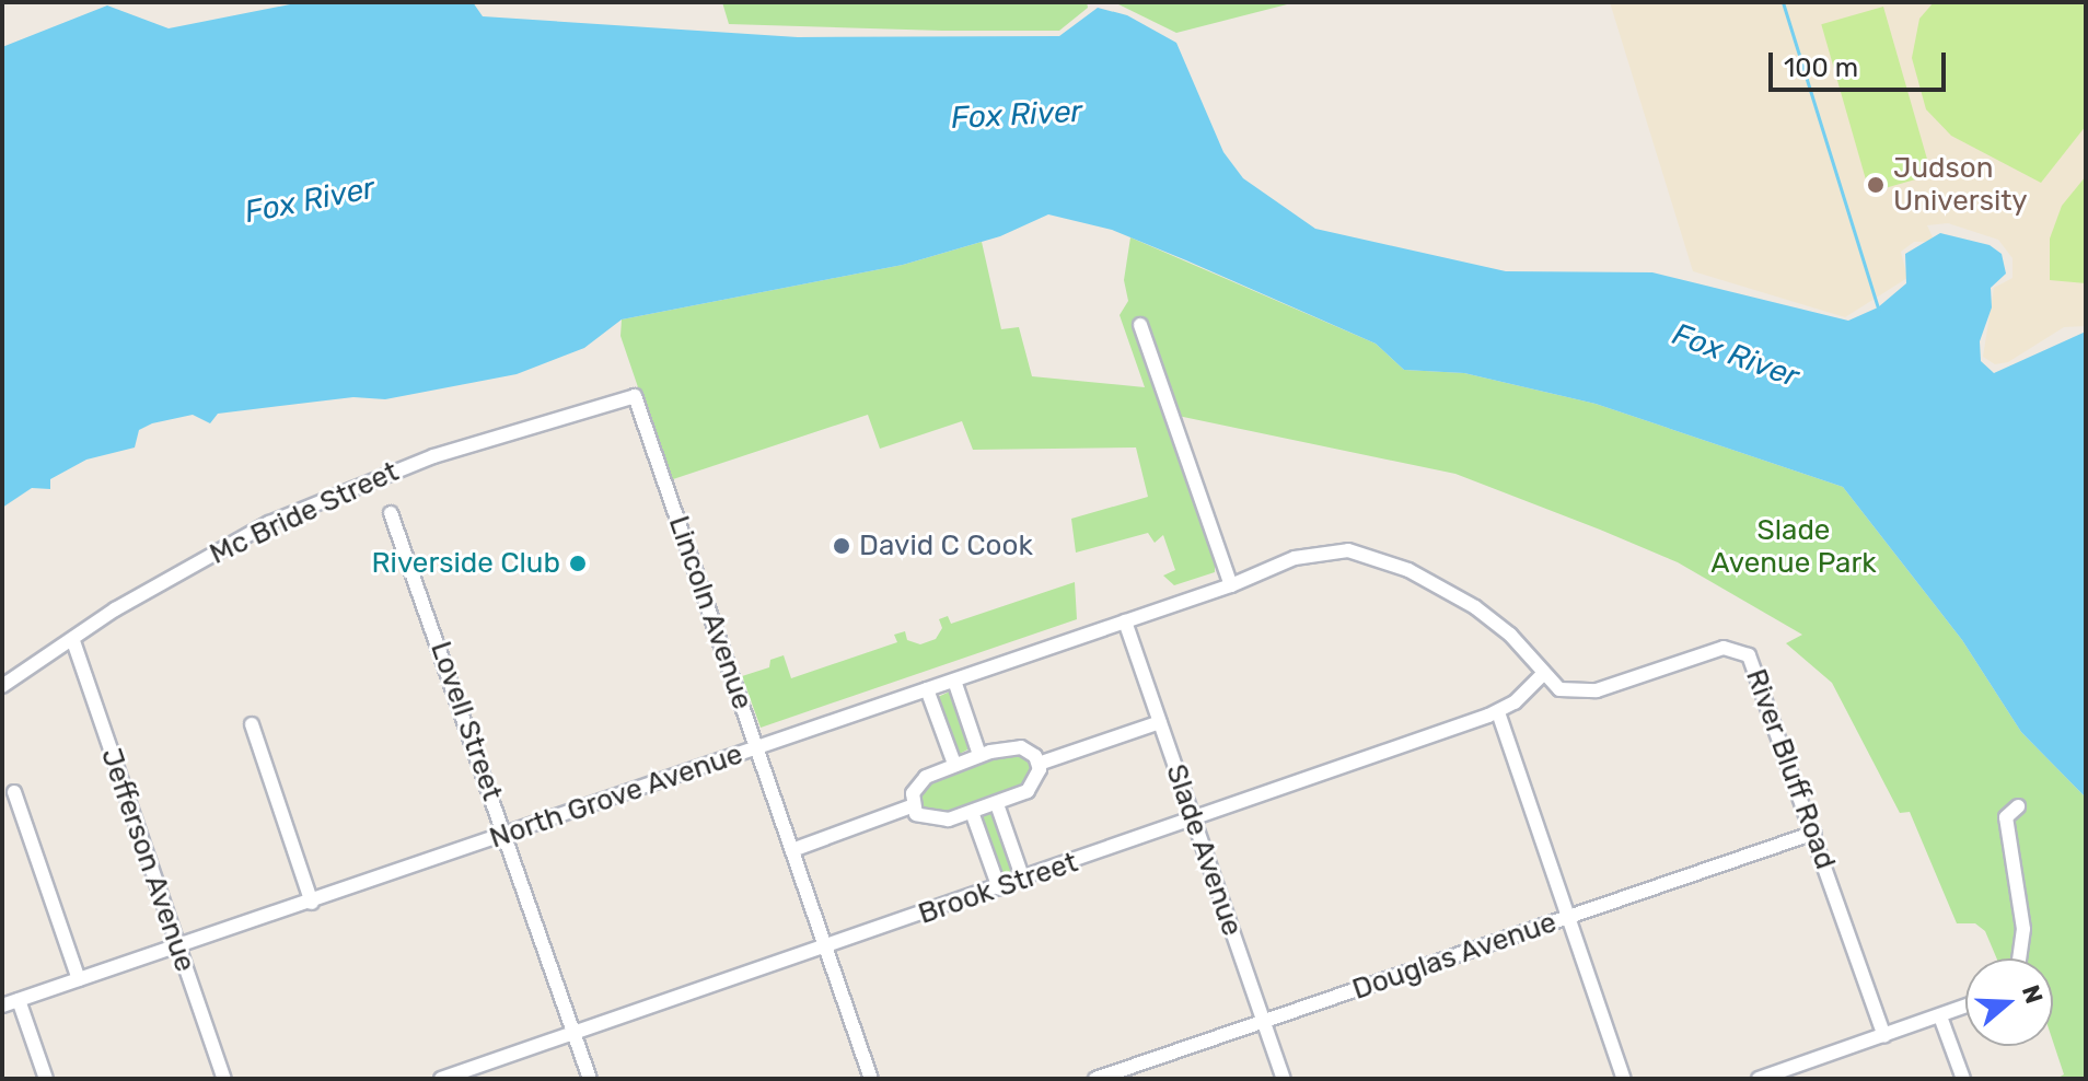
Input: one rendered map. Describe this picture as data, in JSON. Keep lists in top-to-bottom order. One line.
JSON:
{"streets":{"street":["Mc Bride Street","Lincoln Avenue","Lovell Street","River Bluff Road","North Grove Avenue","Slade Avenue","Jefferson Avenue","Brook Street","Douglas Avenue"]},"crossings":[["Mc Bride Street","Lincoln Avenue"],["Mc Bride Street","Jefferson Avenue"],["Lincoln Avenue","North Grove Avenue"],["Lincoln Avenue","Brook Street"],["Lovell Street","North Grove Avenue"],["Lovell Street","Brook Street"],["River Bluff Road","North Grove Avenue"],["River Bluff Road","Brook Street"],["River Bluff Road","Douglas Avenue"],["North Grove Avenue","Slade Avenue"],["North Grove Avenue","Jefferson Avenue"],["Slade Avenue","Brook Street"],["Slade Avenue","Douglas Avenue"]],"water":["Fox River"],"parks":["Slade Avenue Park"],"places":["Judson University","David C Cook","Riverside Club"],"scale_bar":"100 m","north":"right"}
